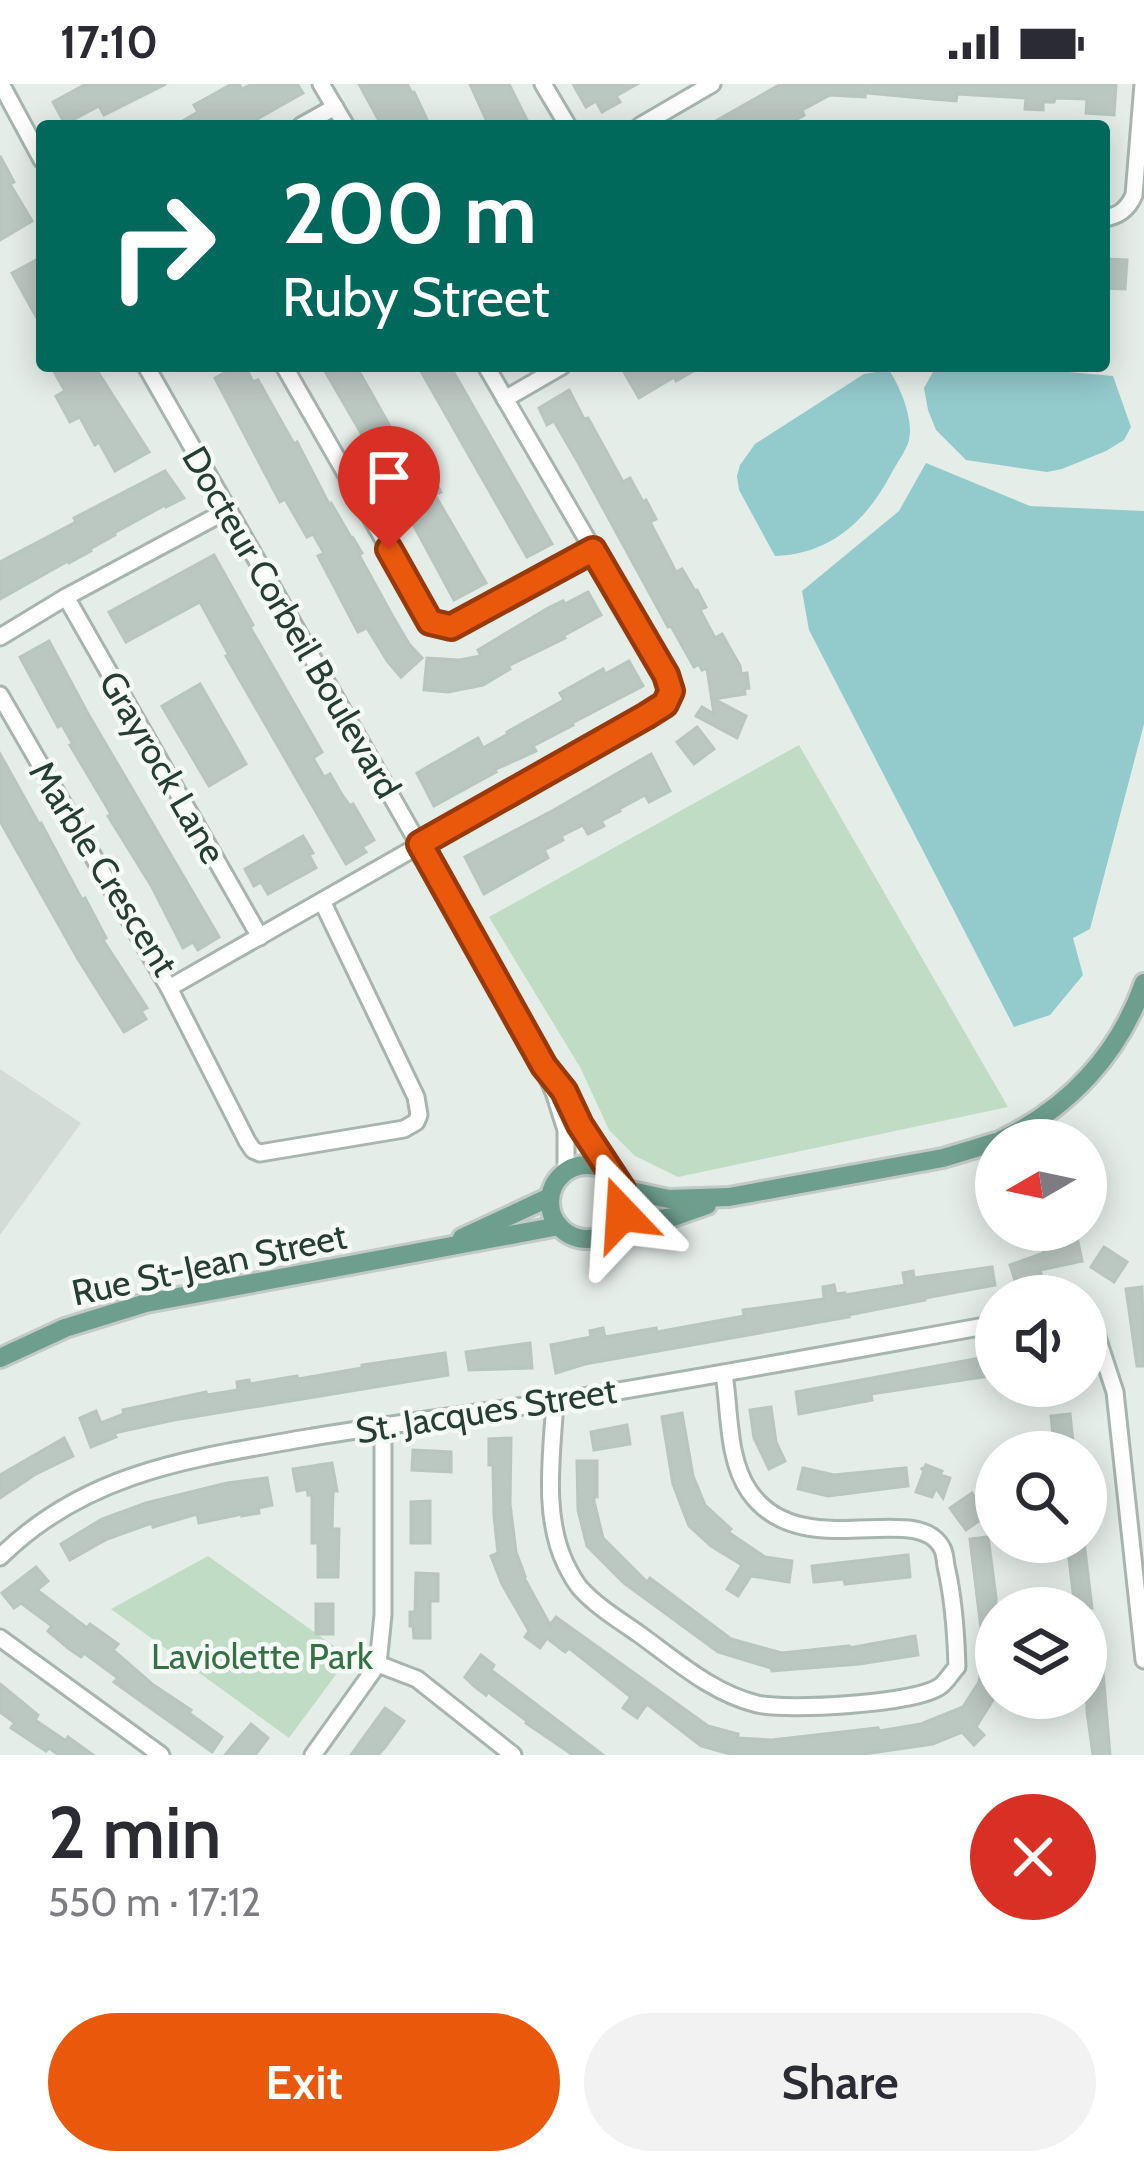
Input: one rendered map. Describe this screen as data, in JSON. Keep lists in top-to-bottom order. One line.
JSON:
{"streets":{"main road":["Rue St-Jean Street"],"street":["Docteur Corbeil Boulevard","Grayrock Lane","Marble Crescent","St. Jacques Street"]},"crossings":[["Docteur Corbeil Boulevard","Marble Crescent"],["Docteur Corbeil Boulevard","Rue St-Jean Street"],["Grayrock Lane","Marble Crescent"]],"parks":["Laviolette Park"],"north":"left","page":{"status":"17:10","turn":["200 m","Ruby Street"],"heading":["2 min","550 m · 17:12"],"buttons":["Exit","Share"]}}
